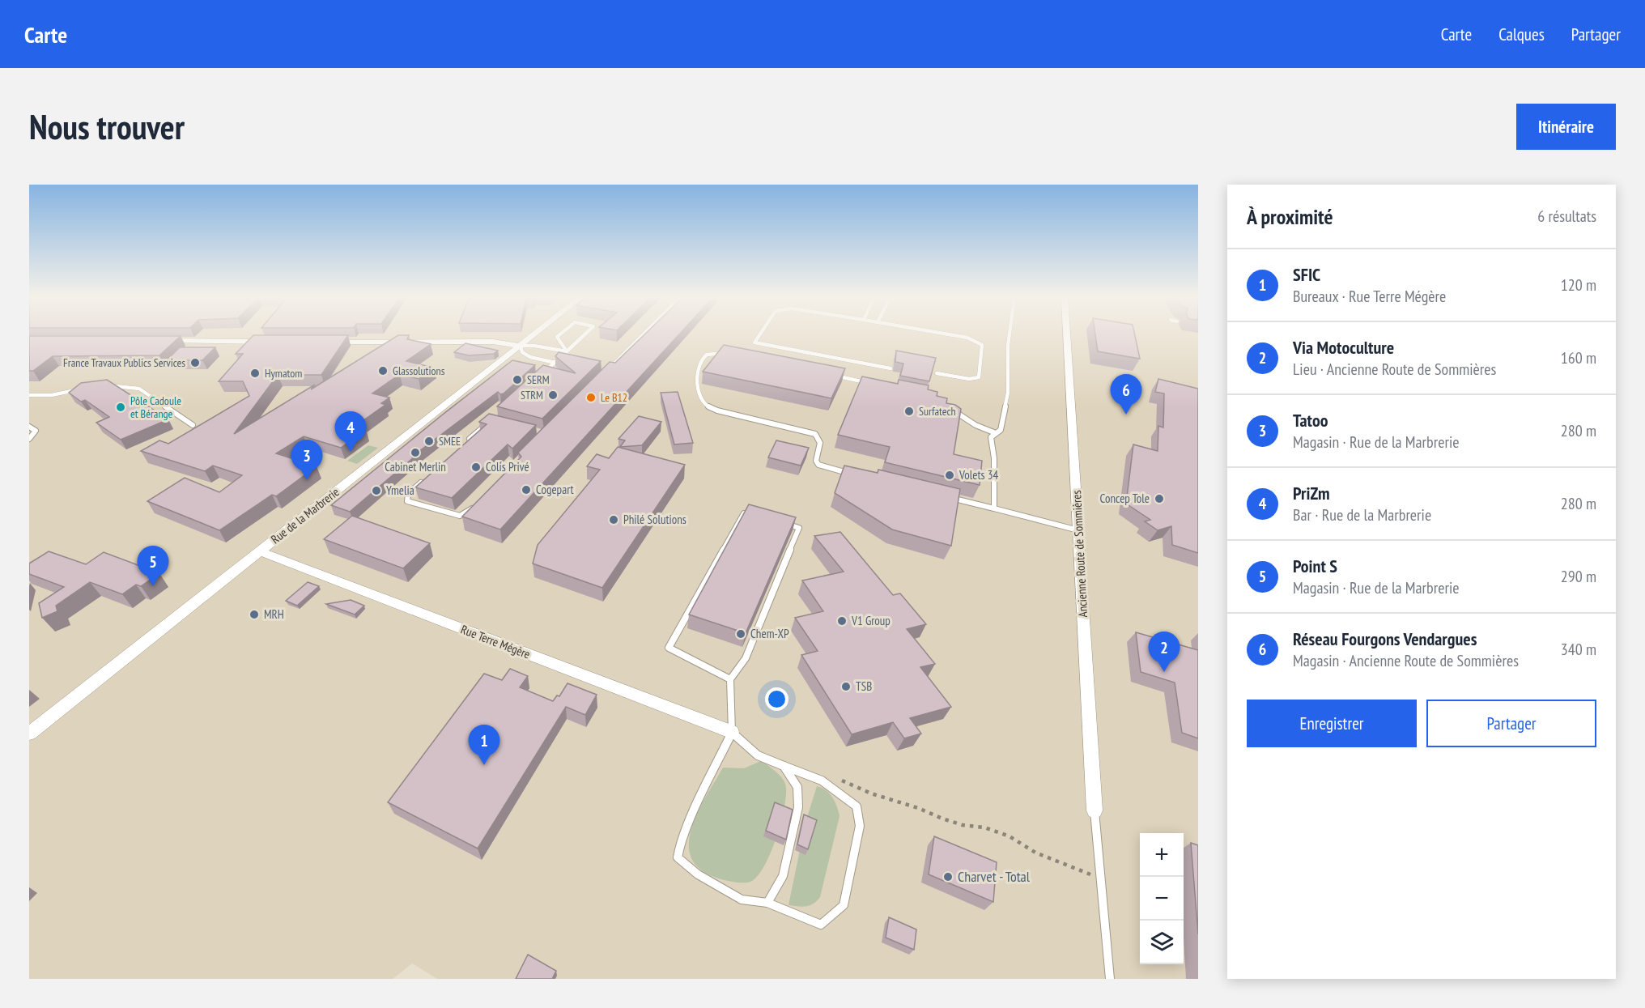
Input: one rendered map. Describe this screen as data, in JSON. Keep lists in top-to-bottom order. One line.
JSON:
{"streets":{"street":["Rue de la Marbrerie","Ancienne Route de Sommières","Rue Terre Mégère"]},"crossings":[["Rue de la Marbrerie","Rue Terre Mégère"]],"places":["France Travaux Publics Services","Glassolutions","Hymatom","SERM","STRM","Le B12","Pôle Cadoule et Bérange","Surfatech","SMEE","Cabinet Merlin","Colis Privé","Volets 34","Cogepart","Ymelia","Concep Tole","Philé Solutions","MRH","V1 Group","Chem-XP","TSB","Charvet - Total"],"page":{"header":"Carte","nav":["Carte","Calques","Partager"],"buttons":["Itinéraire",["Enregistrer","Partager"]],"title":"Nous trouver","heading":["À proximité","6 résultats"],"list":[{"mark":"1","name":"SFIC","note":"Bureaux · Rue Terre Mégère","value":"120 m"},{"mark":"2","name":"Via Motoculture","note":"Lieu · Ancienne Route de Sommières","value":"160 m"},{"mark":"3","name":"Tatoo","note":"Magasin · Rue de la Marbrerie","value":"280 m"},{"mark":"4","name":"PriZm","note":"Bar · Rue de la Marbrerie","value":"280 m"},{"mark":"5","name":"Point S","note":"Magasin · Rue de la Marbrerie","value":"290 m"},{"mark":"6","name":"Réseau Fourgons Vendargues","note":"Magasin · Ancienne Route de Sommières","value":"340 m"}],"pins":["6","4","3","5","2","1"],"map_buttons":["+","−"]}}
